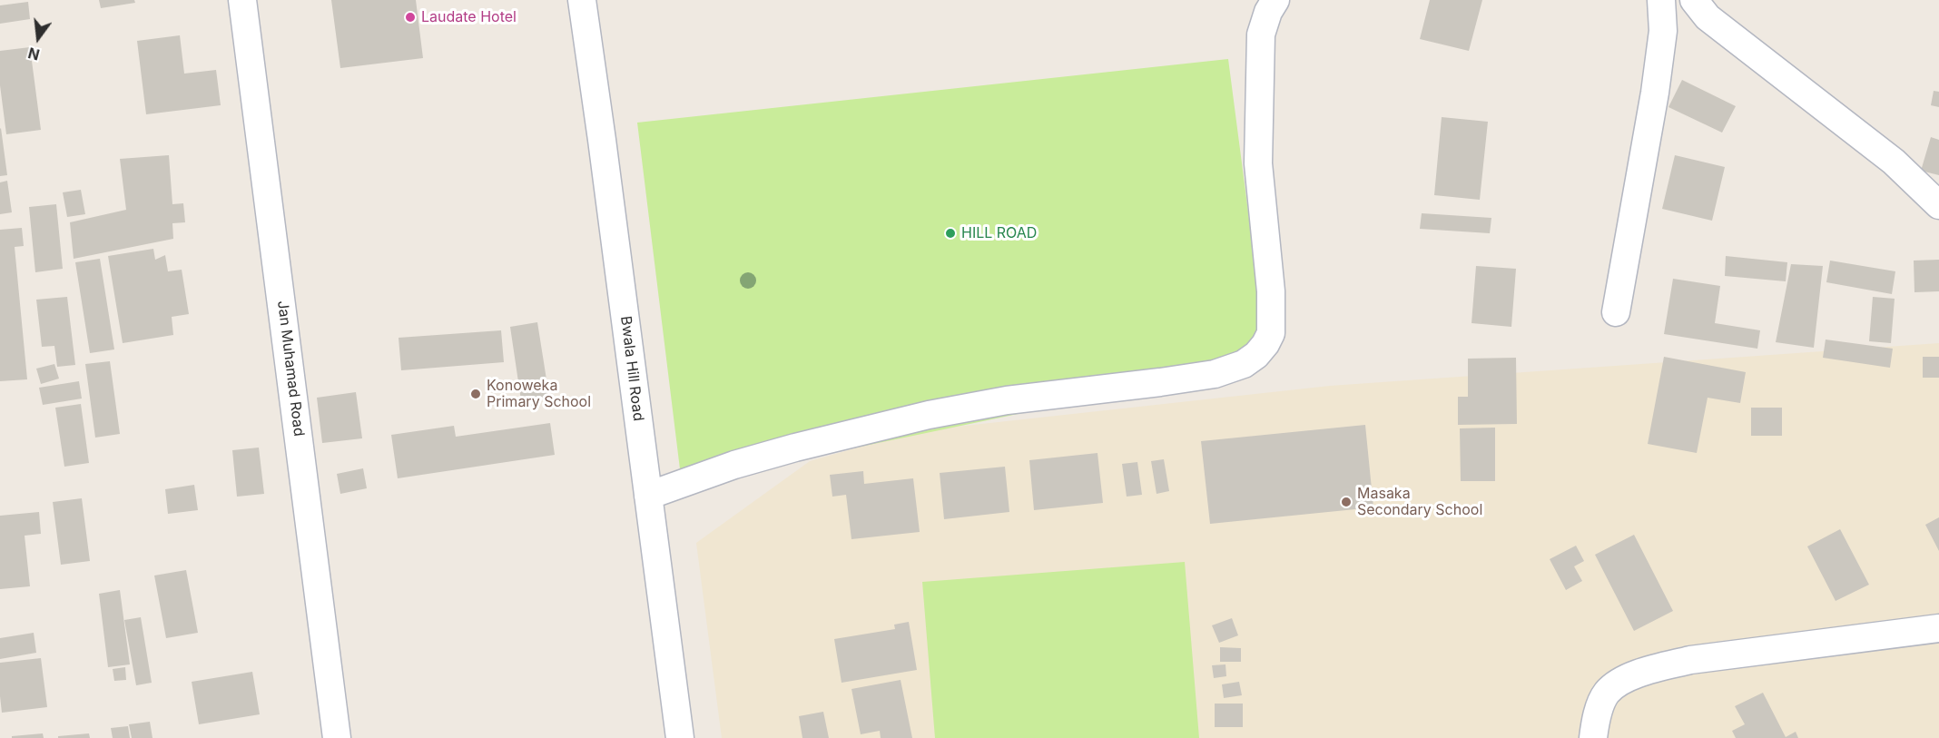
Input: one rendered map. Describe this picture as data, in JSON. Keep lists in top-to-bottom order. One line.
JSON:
{"streets":{"street":["Jan Muhamad Road","Bwala Hill Road"]},"places":["Laudate Hotel","HILL ROAD","Konoweka Primary School","Masaka Secondary School"],"north":"bottom"}
